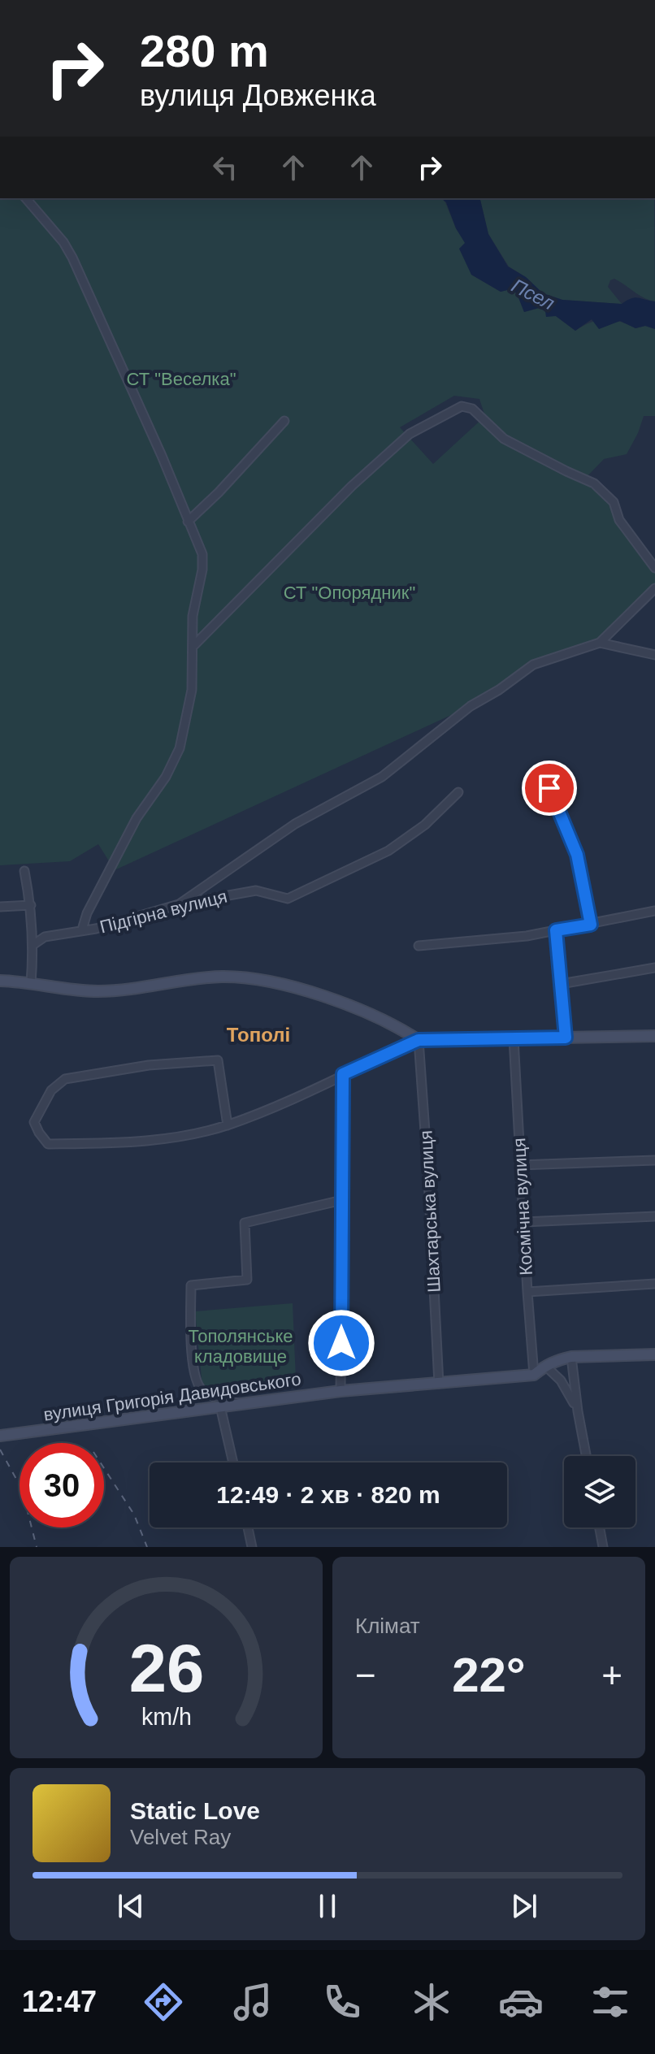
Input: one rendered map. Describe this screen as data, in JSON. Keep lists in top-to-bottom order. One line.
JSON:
{"streets":{"street":["Підгірна вулиця","Космічна вулиця","Шахтарська вулиця","вулиця Григорія Давидовського"]},"crossings":[["Космічна вулиця","вулиця Григорія Давидовського"],["Шахтарська вулиця","вулиця Григорія Давидовського"]],"districts":["Тополі"],"water":["Псел"],"parks":["СТ \"Веселка\"","СТ \"Опорядник\"","Тополянське кладовище"],"page":{"turn":["280 m","вулиця Довженка"],"limit":"30","trip":"12:49 · 2 хв · 820 m","tile":"Клімат","heat":["−","22°","+"],"song":["Static Love","Velvet Ray"],"tabs":"12:47","gauge":["26","km/h"]}}
